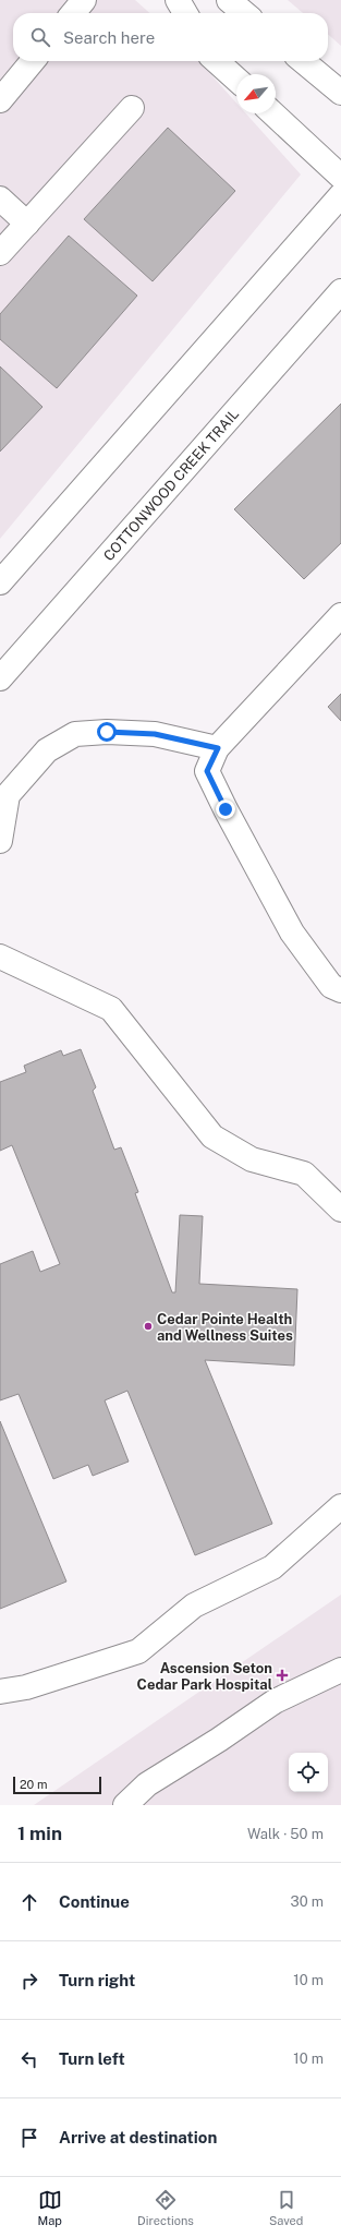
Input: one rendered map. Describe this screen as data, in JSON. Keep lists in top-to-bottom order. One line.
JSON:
{"streets":{"street":["COTTONWOOD CREEK TRAIL"]},"places":{"other":["Cedar Pointe Health and Wellness Suites"],"health":["Ascension Seton Cedar Park Hospital"]},"scale_bar":"20 m","north":"bottom left","page":{"search":"Search here","scale":"20 m","heading":["1 min","Walk · 50 m"],"list":[["Continue","30 m"],["Turn right","10 m"],["Turn left","10 m"],"Arrive at destination"],"nav":["Map","Directions","Saved"]}}
